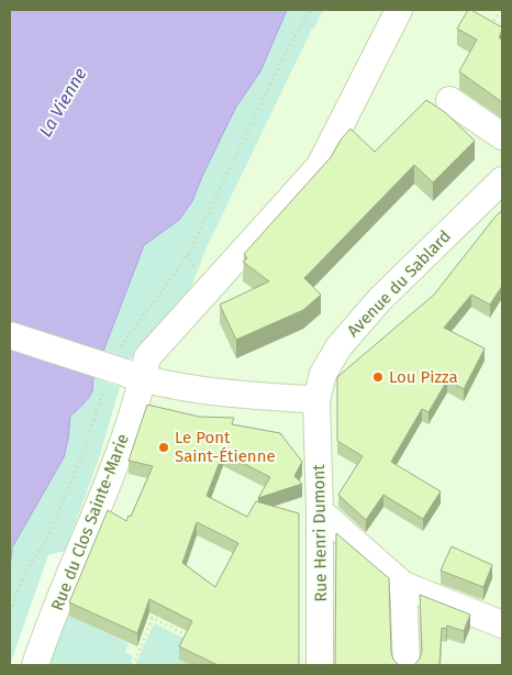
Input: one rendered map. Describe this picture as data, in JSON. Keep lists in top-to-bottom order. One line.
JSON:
{"streets":{"street":["Avenue du Sablard","Rue du Clos Sainte-Marie","Rue Henri Dumont"]},"crossings":[["Avenue du Sablard","Rue Henri Dumont"]],"water":["La Vienne"],"places":["Lou Pizza","Le Pont Saint-Étienne"]}
